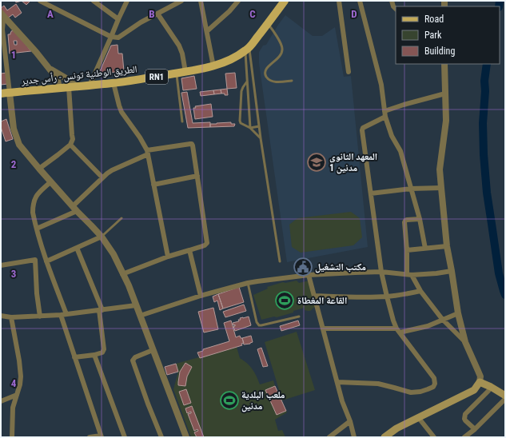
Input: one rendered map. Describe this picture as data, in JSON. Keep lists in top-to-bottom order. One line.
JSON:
{"streets":{"main road":["الطريق الوطنية تونس - رأس جدير","RN1"]},"places":{"school or university":["المعهد الثانوي مدنين 1"],"public building":["مكتب التشغيل"],"sports":["القاعة المغطاة","ملعب البلدية مدنين"]},"legend":["Road","Park","Building"],"grid":{"columns":["A","B","C","D"],"rows":["1","2","3","4"]}}
